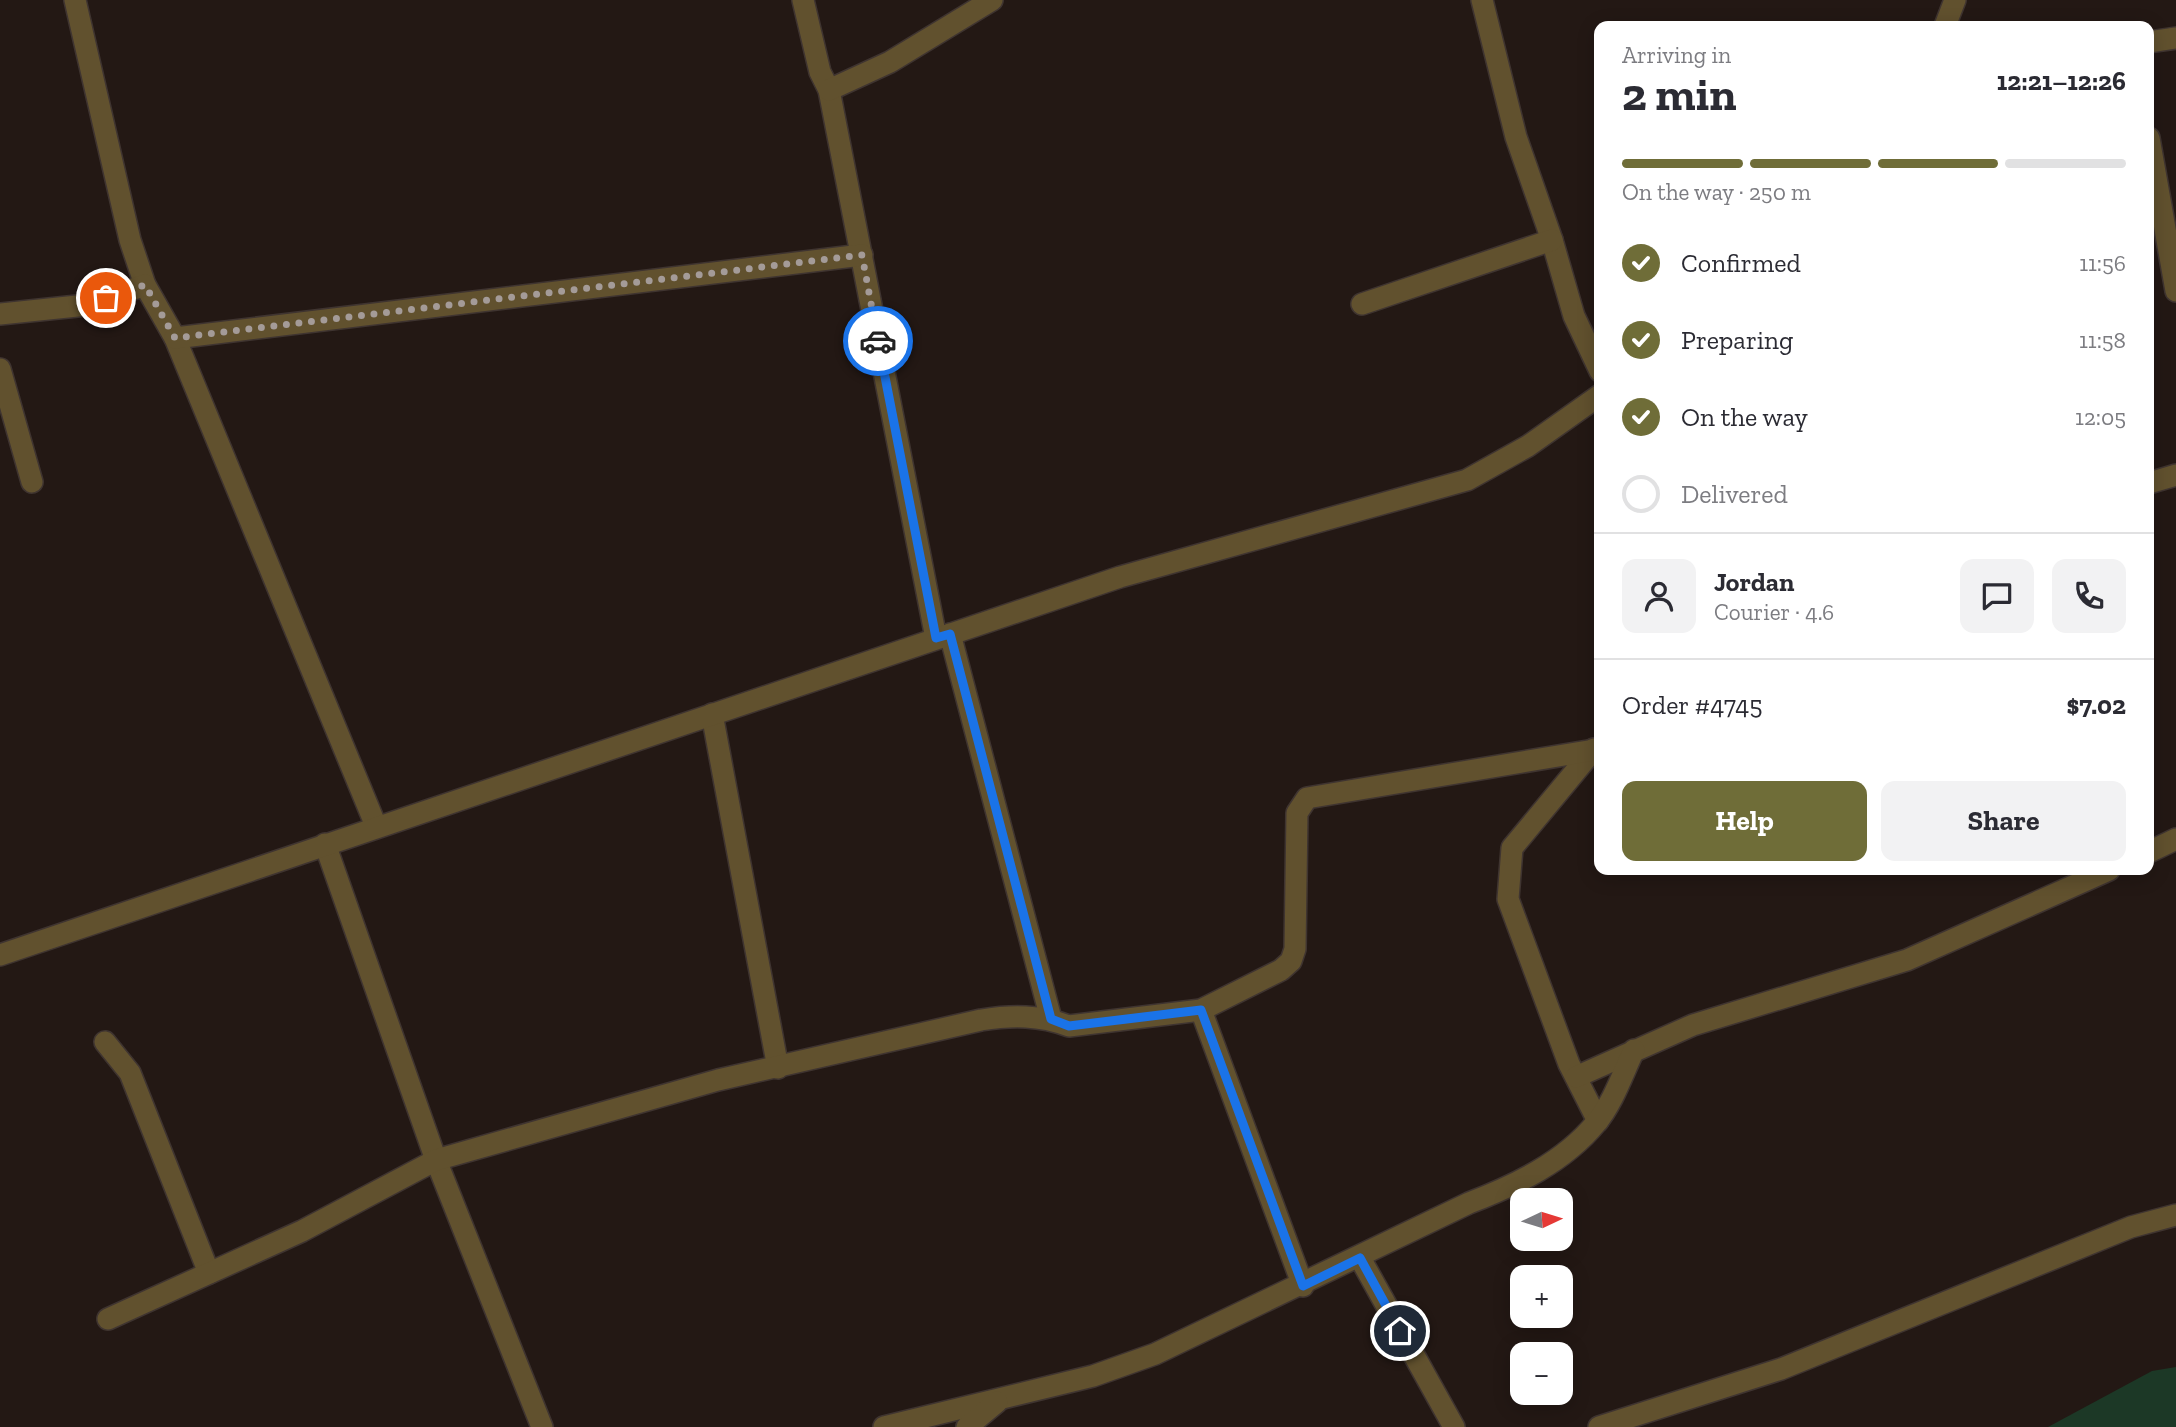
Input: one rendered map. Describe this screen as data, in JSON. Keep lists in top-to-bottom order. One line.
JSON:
{"north":"right","page":{"heading":["2 min","Arriving in","12:21–12:26"],"panel":["Jordan","Courier · 4.6","Order #4745","$7.02"],"bar":"On the way · 250 m","list":[["Confirmed","11:56"],["Preparing","11:58"],["On the way","12:05"],"Delivered"],"buttons":["Help","Share"],"map_buttons":["+","−"]}}
